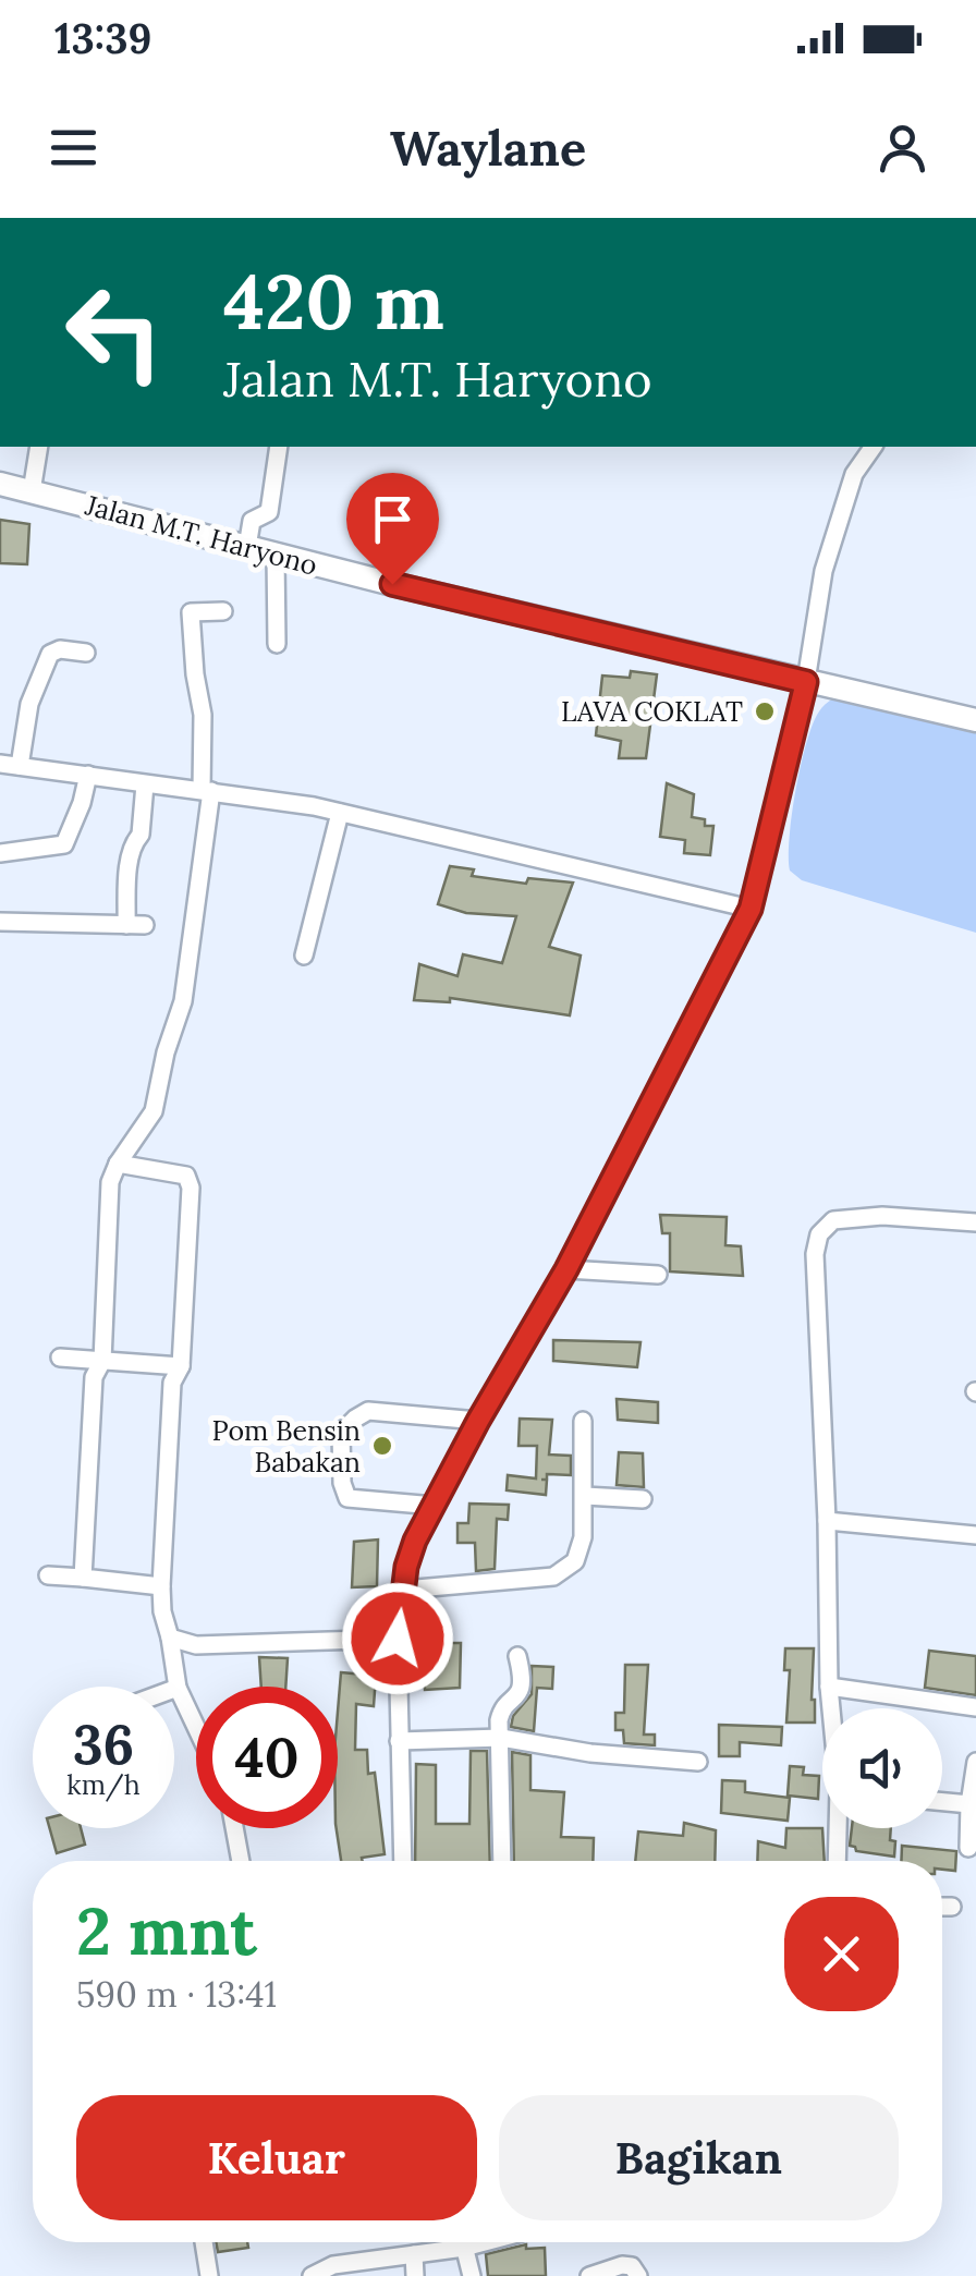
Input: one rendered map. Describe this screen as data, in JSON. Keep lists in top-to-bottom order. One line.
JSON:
{"streets":{"main road":["Jalan M.T. Haryono"]},"places":["LAVA COKLAT","Pom Bensin Babakan"],"page":{"status":"13:39","header":"Waylane","turn":["420 m","Jalan M.T. Haryono"],"speed":"36 km/h","limit":"40","heading":["2 mnt","590 m · 13:41"],"buttons":["Keluar","Bagikan"]}}
